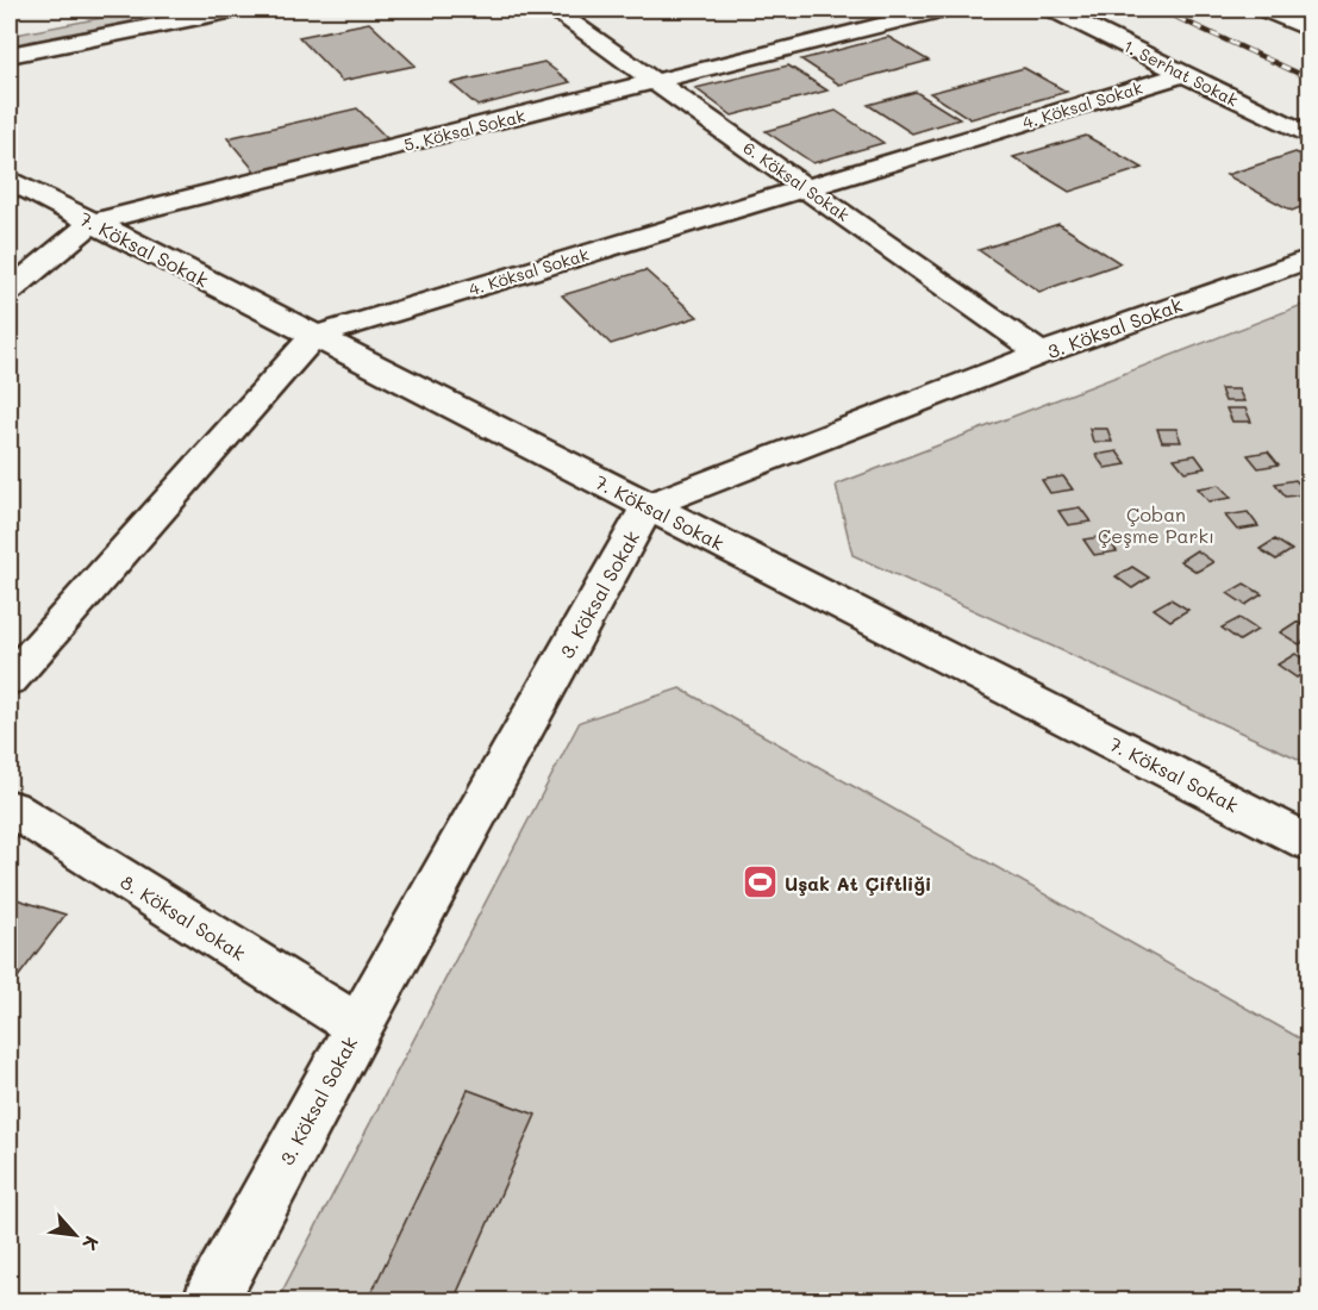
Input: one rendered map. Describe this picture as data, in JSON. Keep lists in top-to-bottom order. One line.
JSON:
{"streets":{"street":["1. Serhat Sokak","4. Köksal Sokak","5. Köksal Sokak","6. Köksal Sokak","7. Köksal Sokak","3. Köksal Sokak","8. Köksal Sokak"]},"crossings":[["1. Serhat Sokak","4. Köksal Sokak"],["4. Köksal Sokak","6. Köksal Sokak"],["4. Köksal Sokak","7. Köksal Sokak"],["5. Köksal Sokak","6. Köksal Sokak"],["5. Köksal Sokak","7. Köksal Sokak"],["6. Köksal Sokak","3. Köksal Sokak"],["7. Köksal Sokak","3. Köksal Sokak"],["3. Köksal Sokak","8. Köksal Sokak"]],"parks":["Çoban Çeşme Parkı"],"places":{"sports":["Uşak At Çiftliği"]},"north":"bottom right"}
